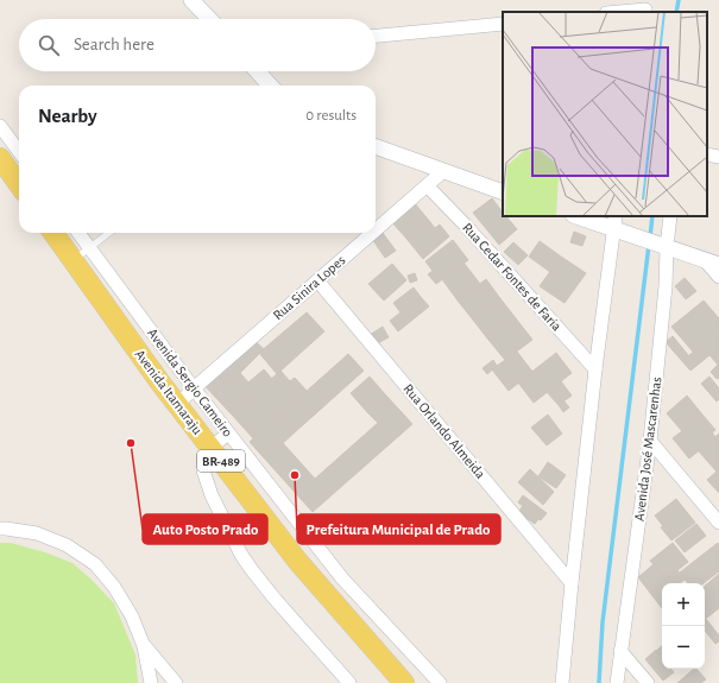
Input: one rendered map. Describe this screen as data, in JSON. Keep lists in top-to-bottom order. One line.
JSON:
{"streets":{"main road":["Avenida Itamaraju","BR-489"],"street":["Rua Cedar Fontes de Faria","Rua Sinira Lopes","Avenida Sergio Cameiro","Rua Orlando Almeida","Avenida José Mascarenhas"]},"crossings":[["Rua Cedar Fontes de Faria","Rua Sinira Lopes"],["Rua Sinira Lopes","Avenida Sergio Cameiro"],["Rua Sinira Lopes","Avenida Itamaraju"],["Rua Sinira Lopes","Rua Orlando Almeida"]],"places":["Auto Posto Prado","Prefeitura Municipal de Prado"],"page":{"search":"Search here","heading":["Nearby","0 results"],"map_buttons":["+","−"]}}
